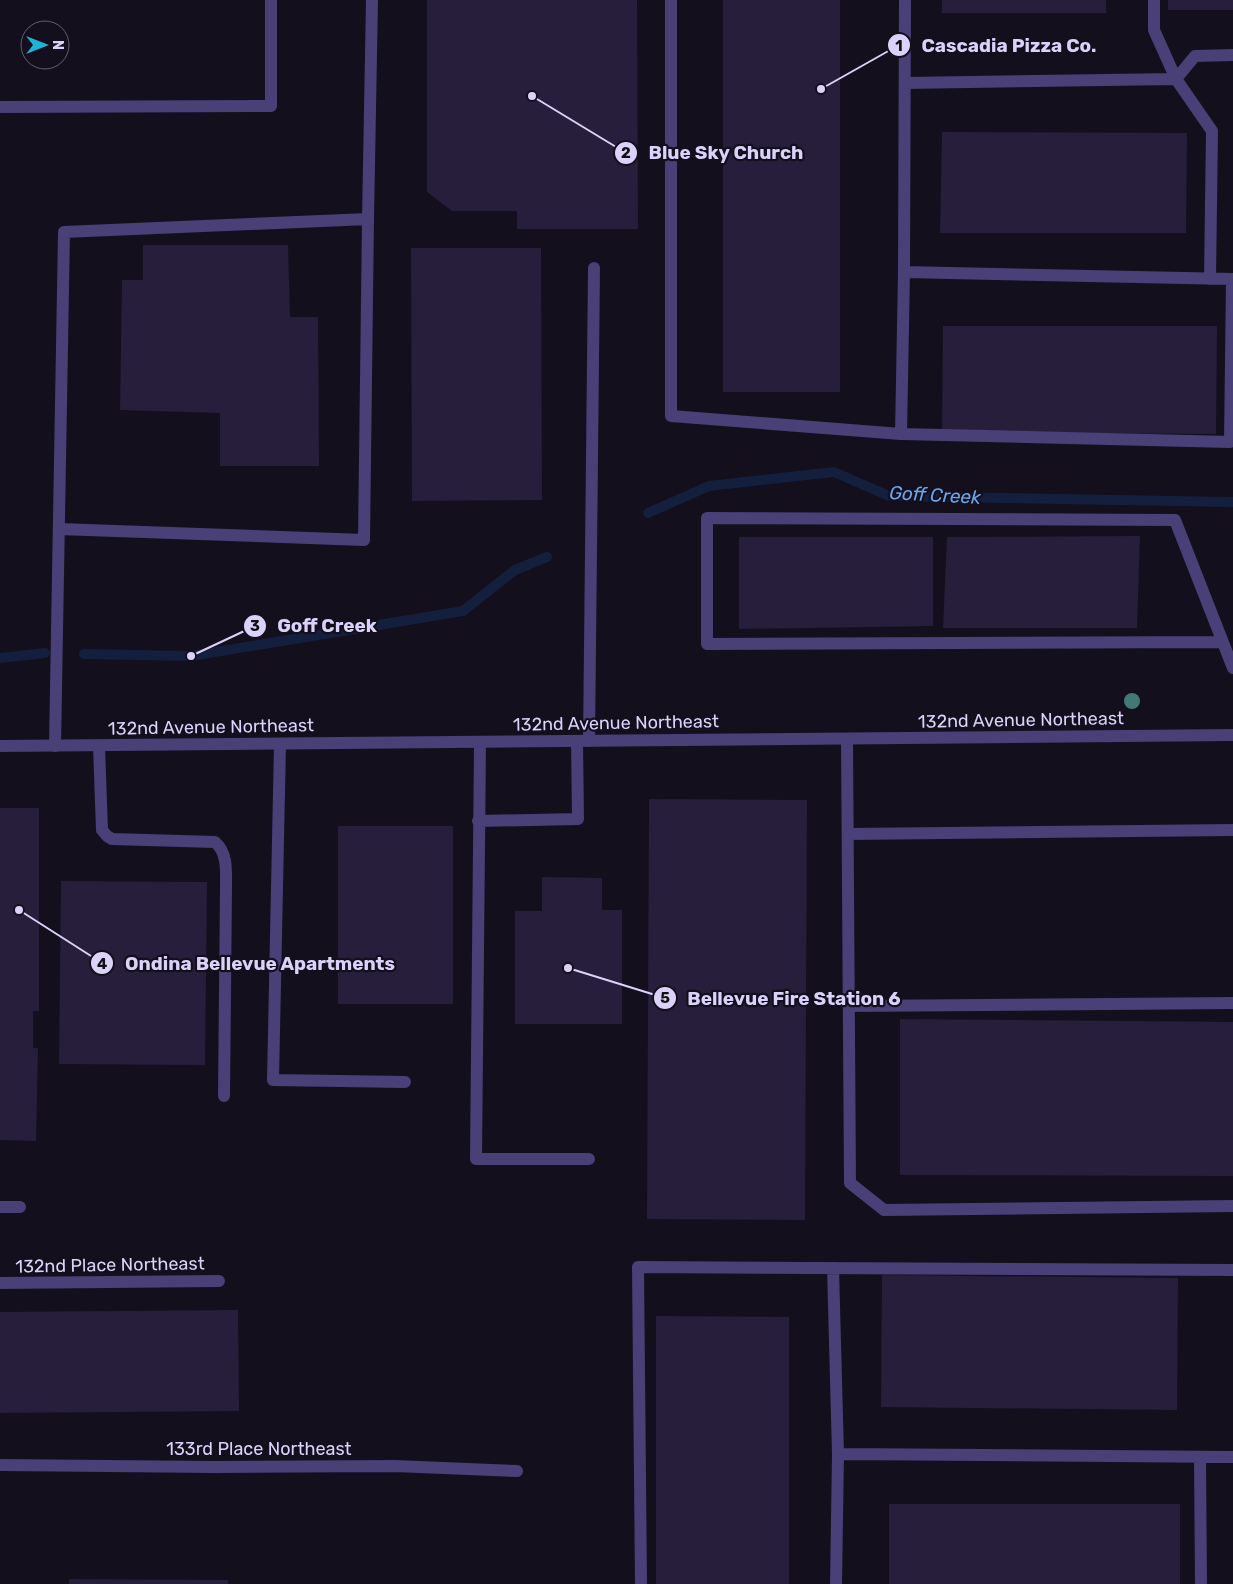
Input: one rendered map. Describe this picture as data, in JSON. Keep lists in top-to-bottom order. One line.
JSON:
{"streets":{"street":["132nd Avenue Northeast","132nd Place Northeast","133rd Place Northeast"]},"water":["Goff Creek"],"places":["Cascadia Pizza Co.","Blue Sky Church","Goff Creek","Ondina Bellevue Apartments","Bellevue Fire Station 6"],"north":"right"}
